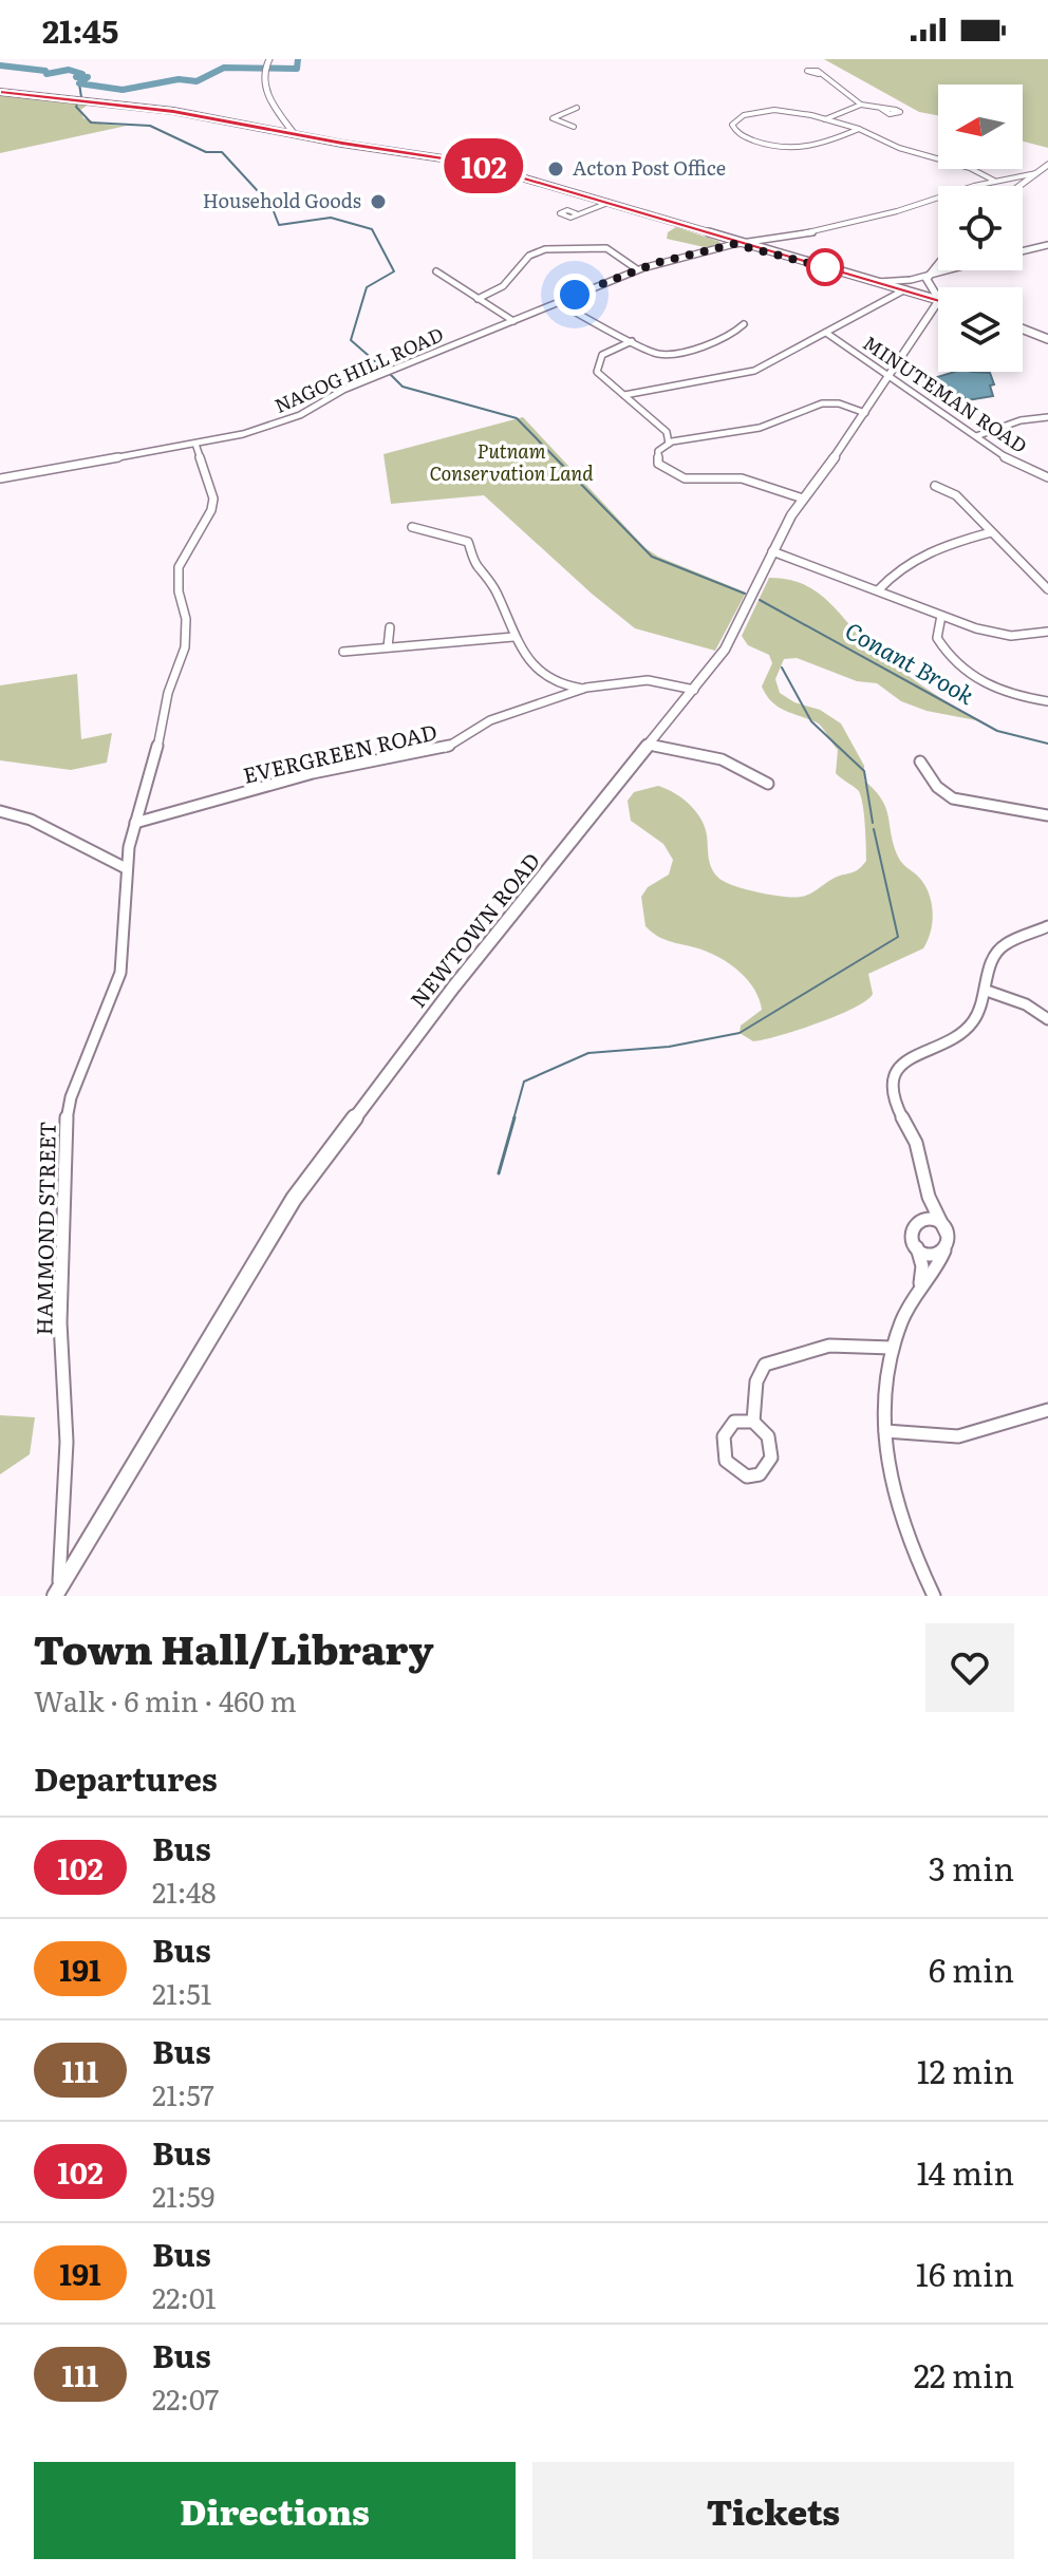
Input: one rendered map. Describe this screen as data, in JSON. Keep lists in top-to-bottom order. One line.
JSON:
{"streets":{"street":["NAGOG HILL ROAD","MINUTEMAN ROAD","EVERGREEN ROAD","NEWTOWN ROAD","HAMMOND STREET"]},"crossings":[["NAGOG HILL ROAD","HAMMOND STREET"],["MINUTEMAN ROAD","NEWTOWN ROAD"],["EVERGREEN ROAD","NEWTOWN ROAD"],["EVERGREEN ROAD","HAMMOND STREET"],["NEWTOWN ROAD","HAMMOND STREET"]],"water":["Conant Brook"],"parks":["Putnam Conservation Land"],"places":["Acton Post Office","Household Goods"],"lines":["bus line 102"],"north":"left","page":{"status":"21:45","on_map":"102","heading":[["Town Hall/Library","Walk · 6 min · 460 m"],"Departures"],"list":[{"mark":"102","name":"Bus","note":"21:48","value":"3 min"},{"mark":"191","name":"Bus","note":"21:51","value":"6 min"},{"mark":"111","name":"Bus","note":"21:57","value":"12 min"},{"mark":"102","name":"Bus","note":"21:59","value":"14 min"},{"mark":"191","name":"Bus","note":"22:01","value":"16 min"},{"mark":"111","name":"Bus","note":"22:07","value":"22 min"}],"buttons":["Directions","Tickets"]}}
